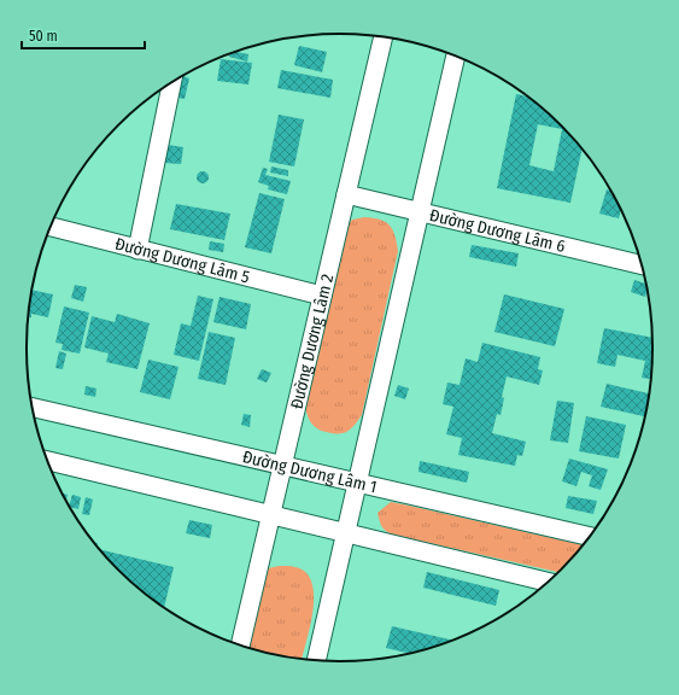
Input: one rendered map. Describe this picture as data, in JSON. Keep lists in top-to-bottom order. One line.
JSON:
{"streets":{"street":["Đường Dương Lâm 6","Đường Dương Lâm 5","Đường Dương Lâm 2","Đường Dương Lâm 1"]},"crossings":[["Đường Dương Lâm 6","Đường Dương Lâm 2"],["Đường Dương Lâm 5","Đường Dương Lâm 2"],["Đường Dương Lâm 2","Đường Dương Lâm 1"]],"scale_bar":"50 m"}
